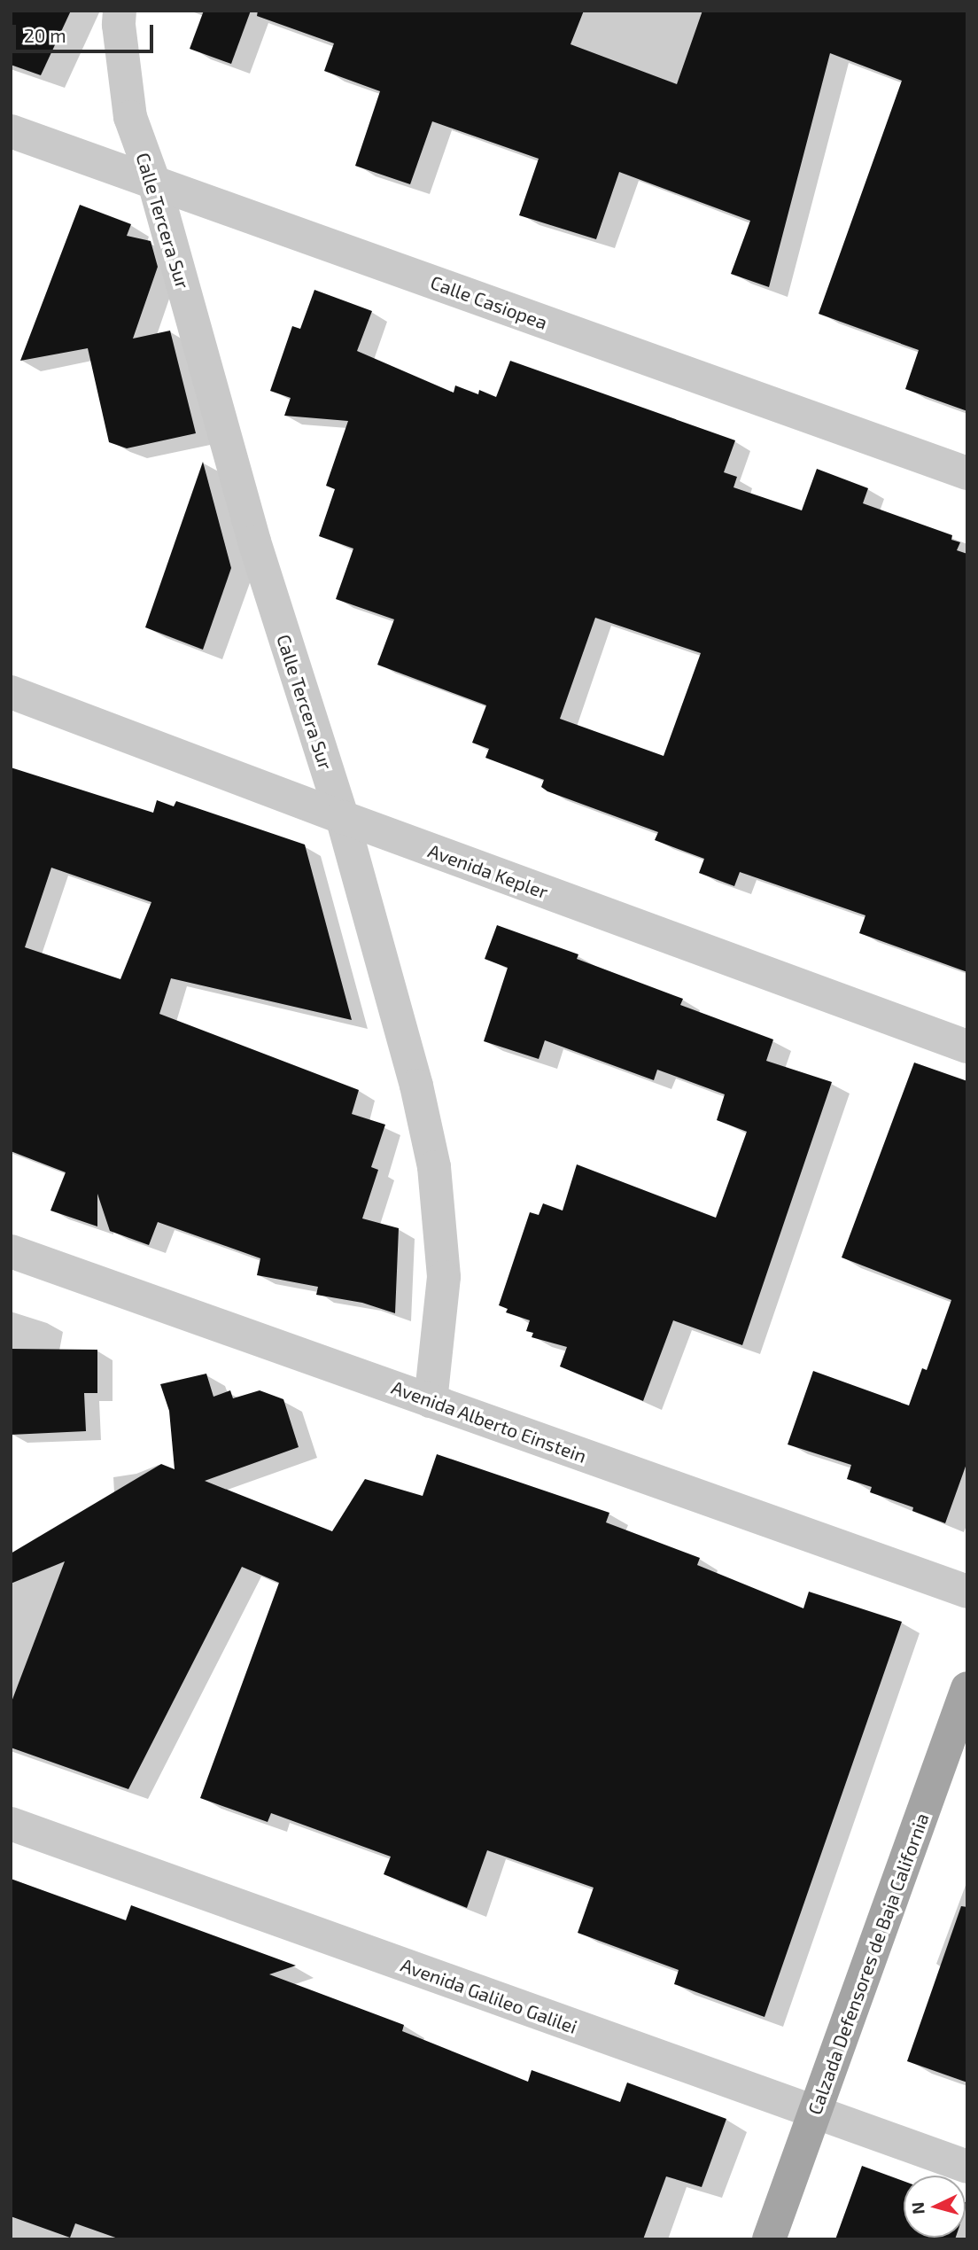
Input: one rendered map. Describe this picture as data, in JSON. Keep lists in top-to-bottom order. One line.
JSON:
{"streets":{"main road":["Calzada Defensores de Baja California"],"street":["Calle Tercera Sur","Calle Casiopea","Avenida Kepler","Avenida Alberto Einstein","Avenida Galileo Galilei"]},"crossings":[["Calle Tercera Sur","Calle Casiopea"],["Calle Tercera Sur","Avenida Kepler"],["Calle Tercera Sur","Avenida Alberto Einstein"],["Calzada Defensores de Baja California","Avenida Galileo Galilei"]],"scale_bar":"20 m","north":"left"}
